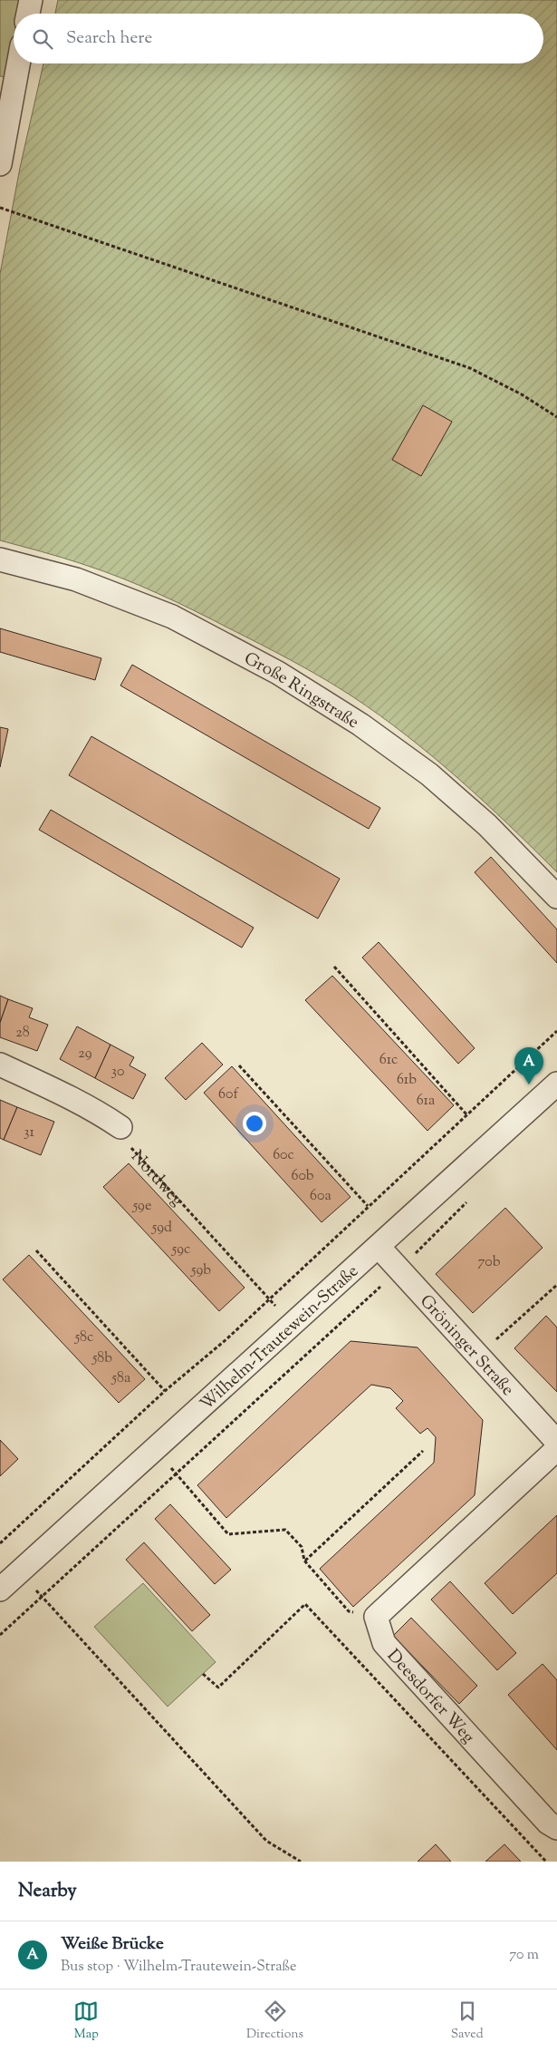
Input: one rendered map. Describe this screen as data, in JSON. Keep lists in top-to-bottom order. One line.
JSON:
{"streets":{"street":["Große Ringstraße","Wilhelm-Trautewein-Straße","Gröninger Straße","Deesdorfer Weg"],"path":["Nordweg"]},"crossings":[["Nordweg","Wilhelm-Trautewein-Straße"],["Wilhelm-Trautewein-Straße","Gröninger Straße"]],"house_numbers":["28","29","61c","30","61b","60f","61a","31","60c","60b","60a","59e","59d","59c","70b","59b","58c","58b","58a"],"page":{"search":"Search here","pins":"A","heading":"Nearby","list":[{"mark":"A","name":"Weiße Brücke","note":"Bus stop · Wilhelm-Trautewein-Straße","value":"70 m"}],"nav":["Map","Directions","Saved"]}}
